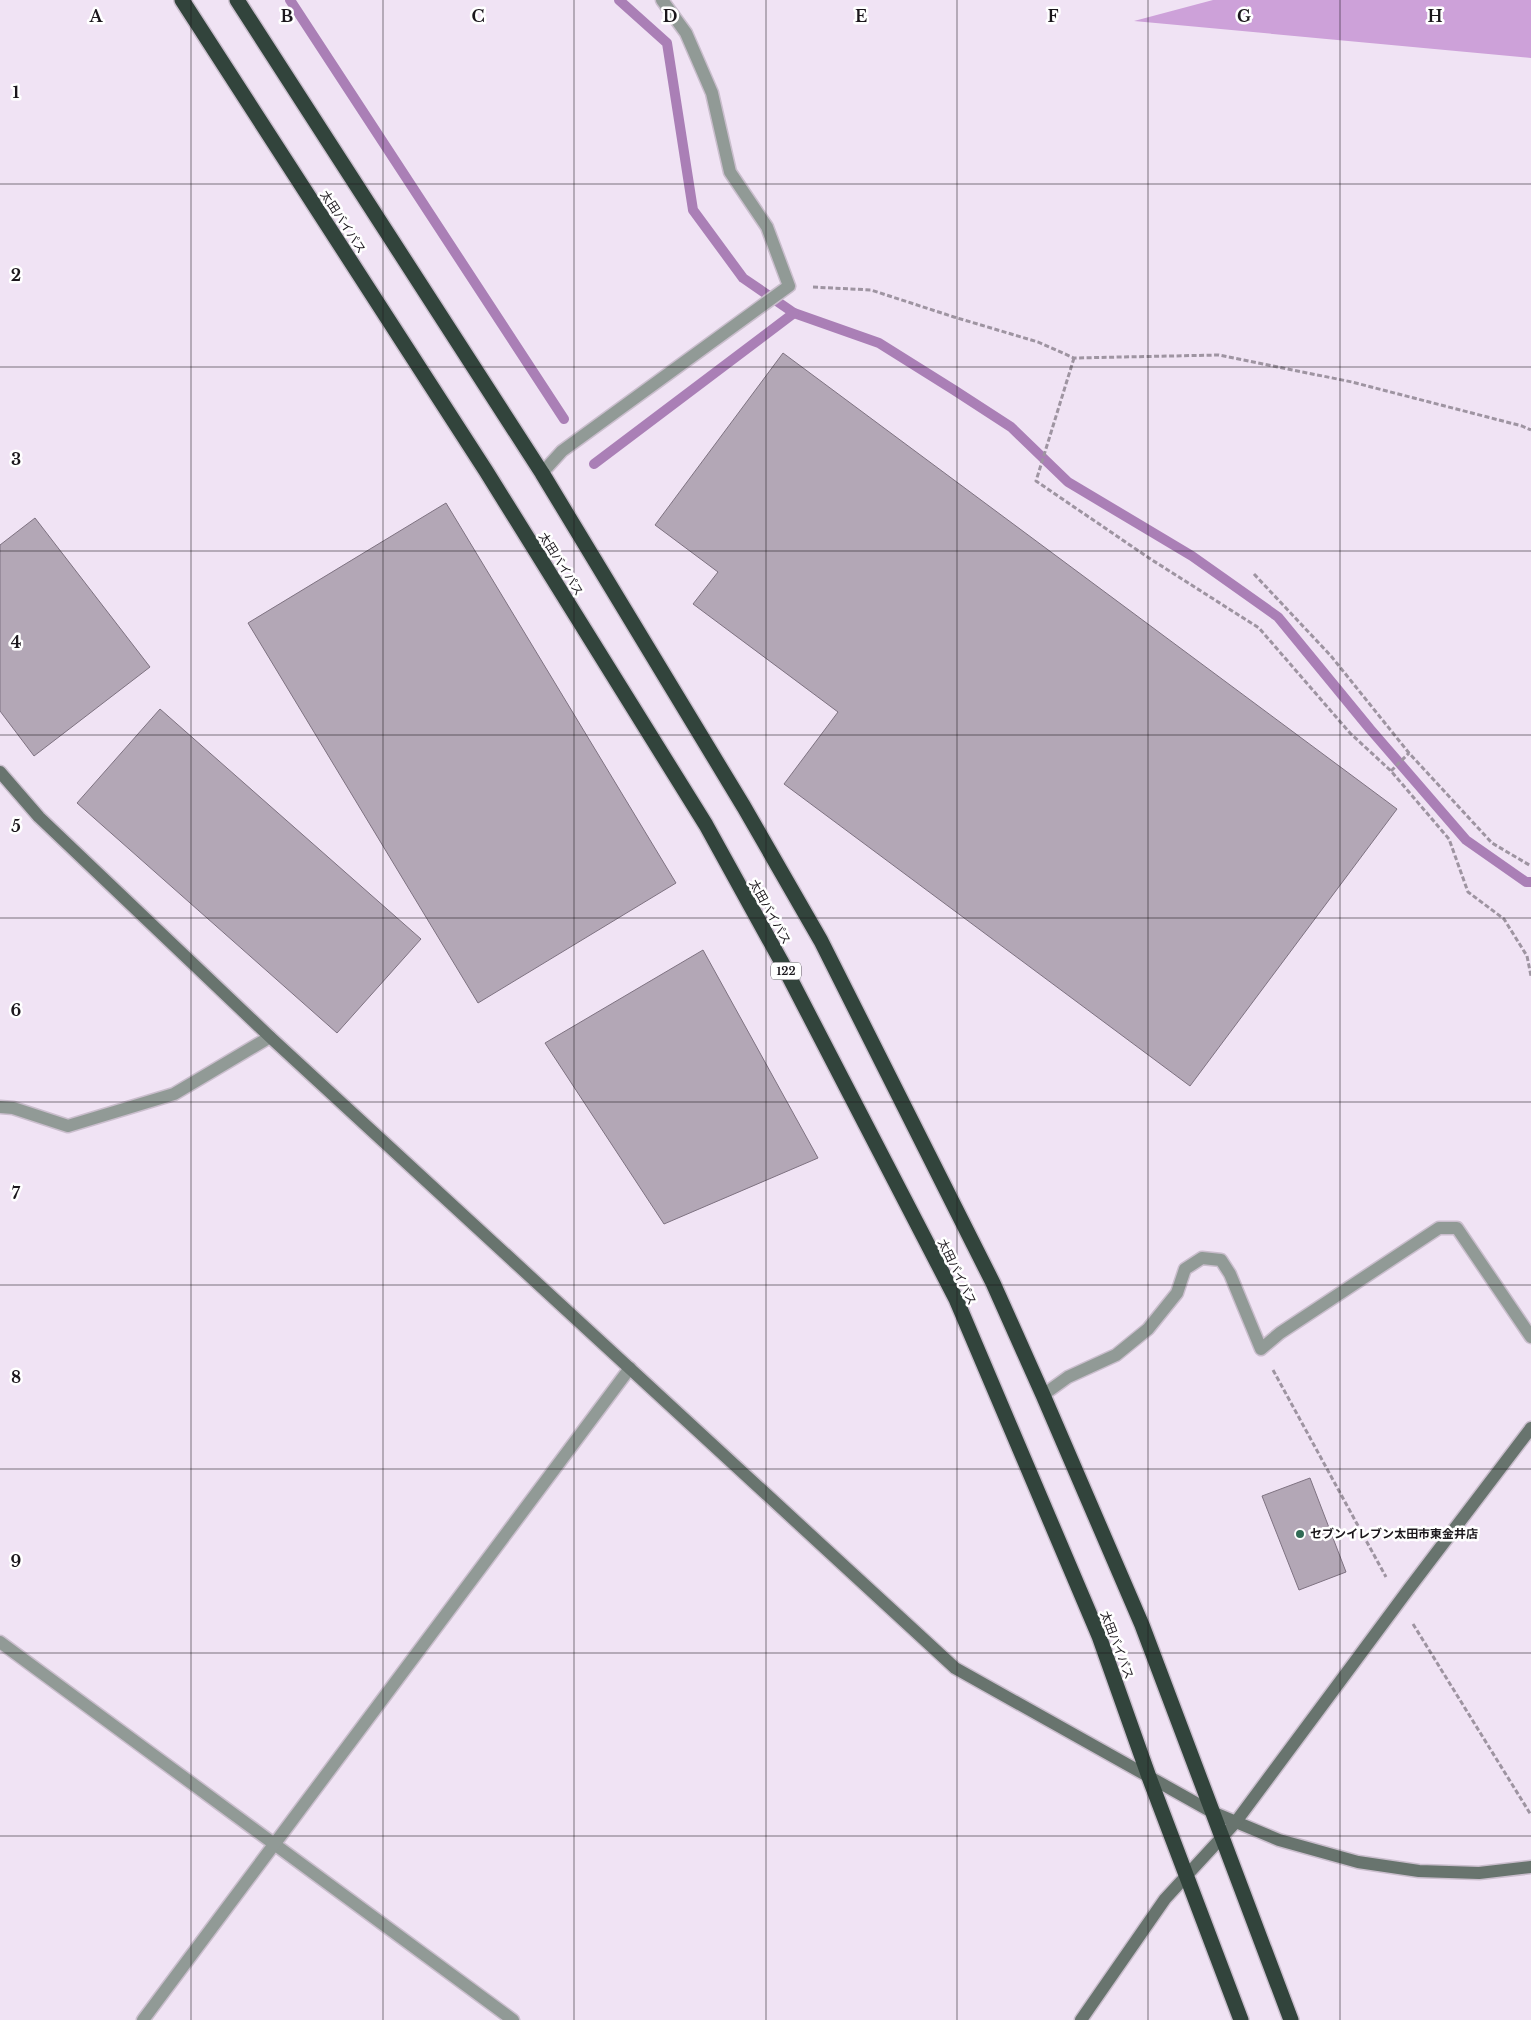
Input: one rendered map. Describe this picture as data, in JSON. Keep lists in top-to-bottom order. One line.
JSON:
{"streets":{"highway":["太田バイパス","122"]},"places":["セブンイレブン太田市東金井店"],"grid":{"columns":["A","B","C","D","E","F","G","H"],"rows":["1","2","3","4","5","6","7","8","9"]}}
